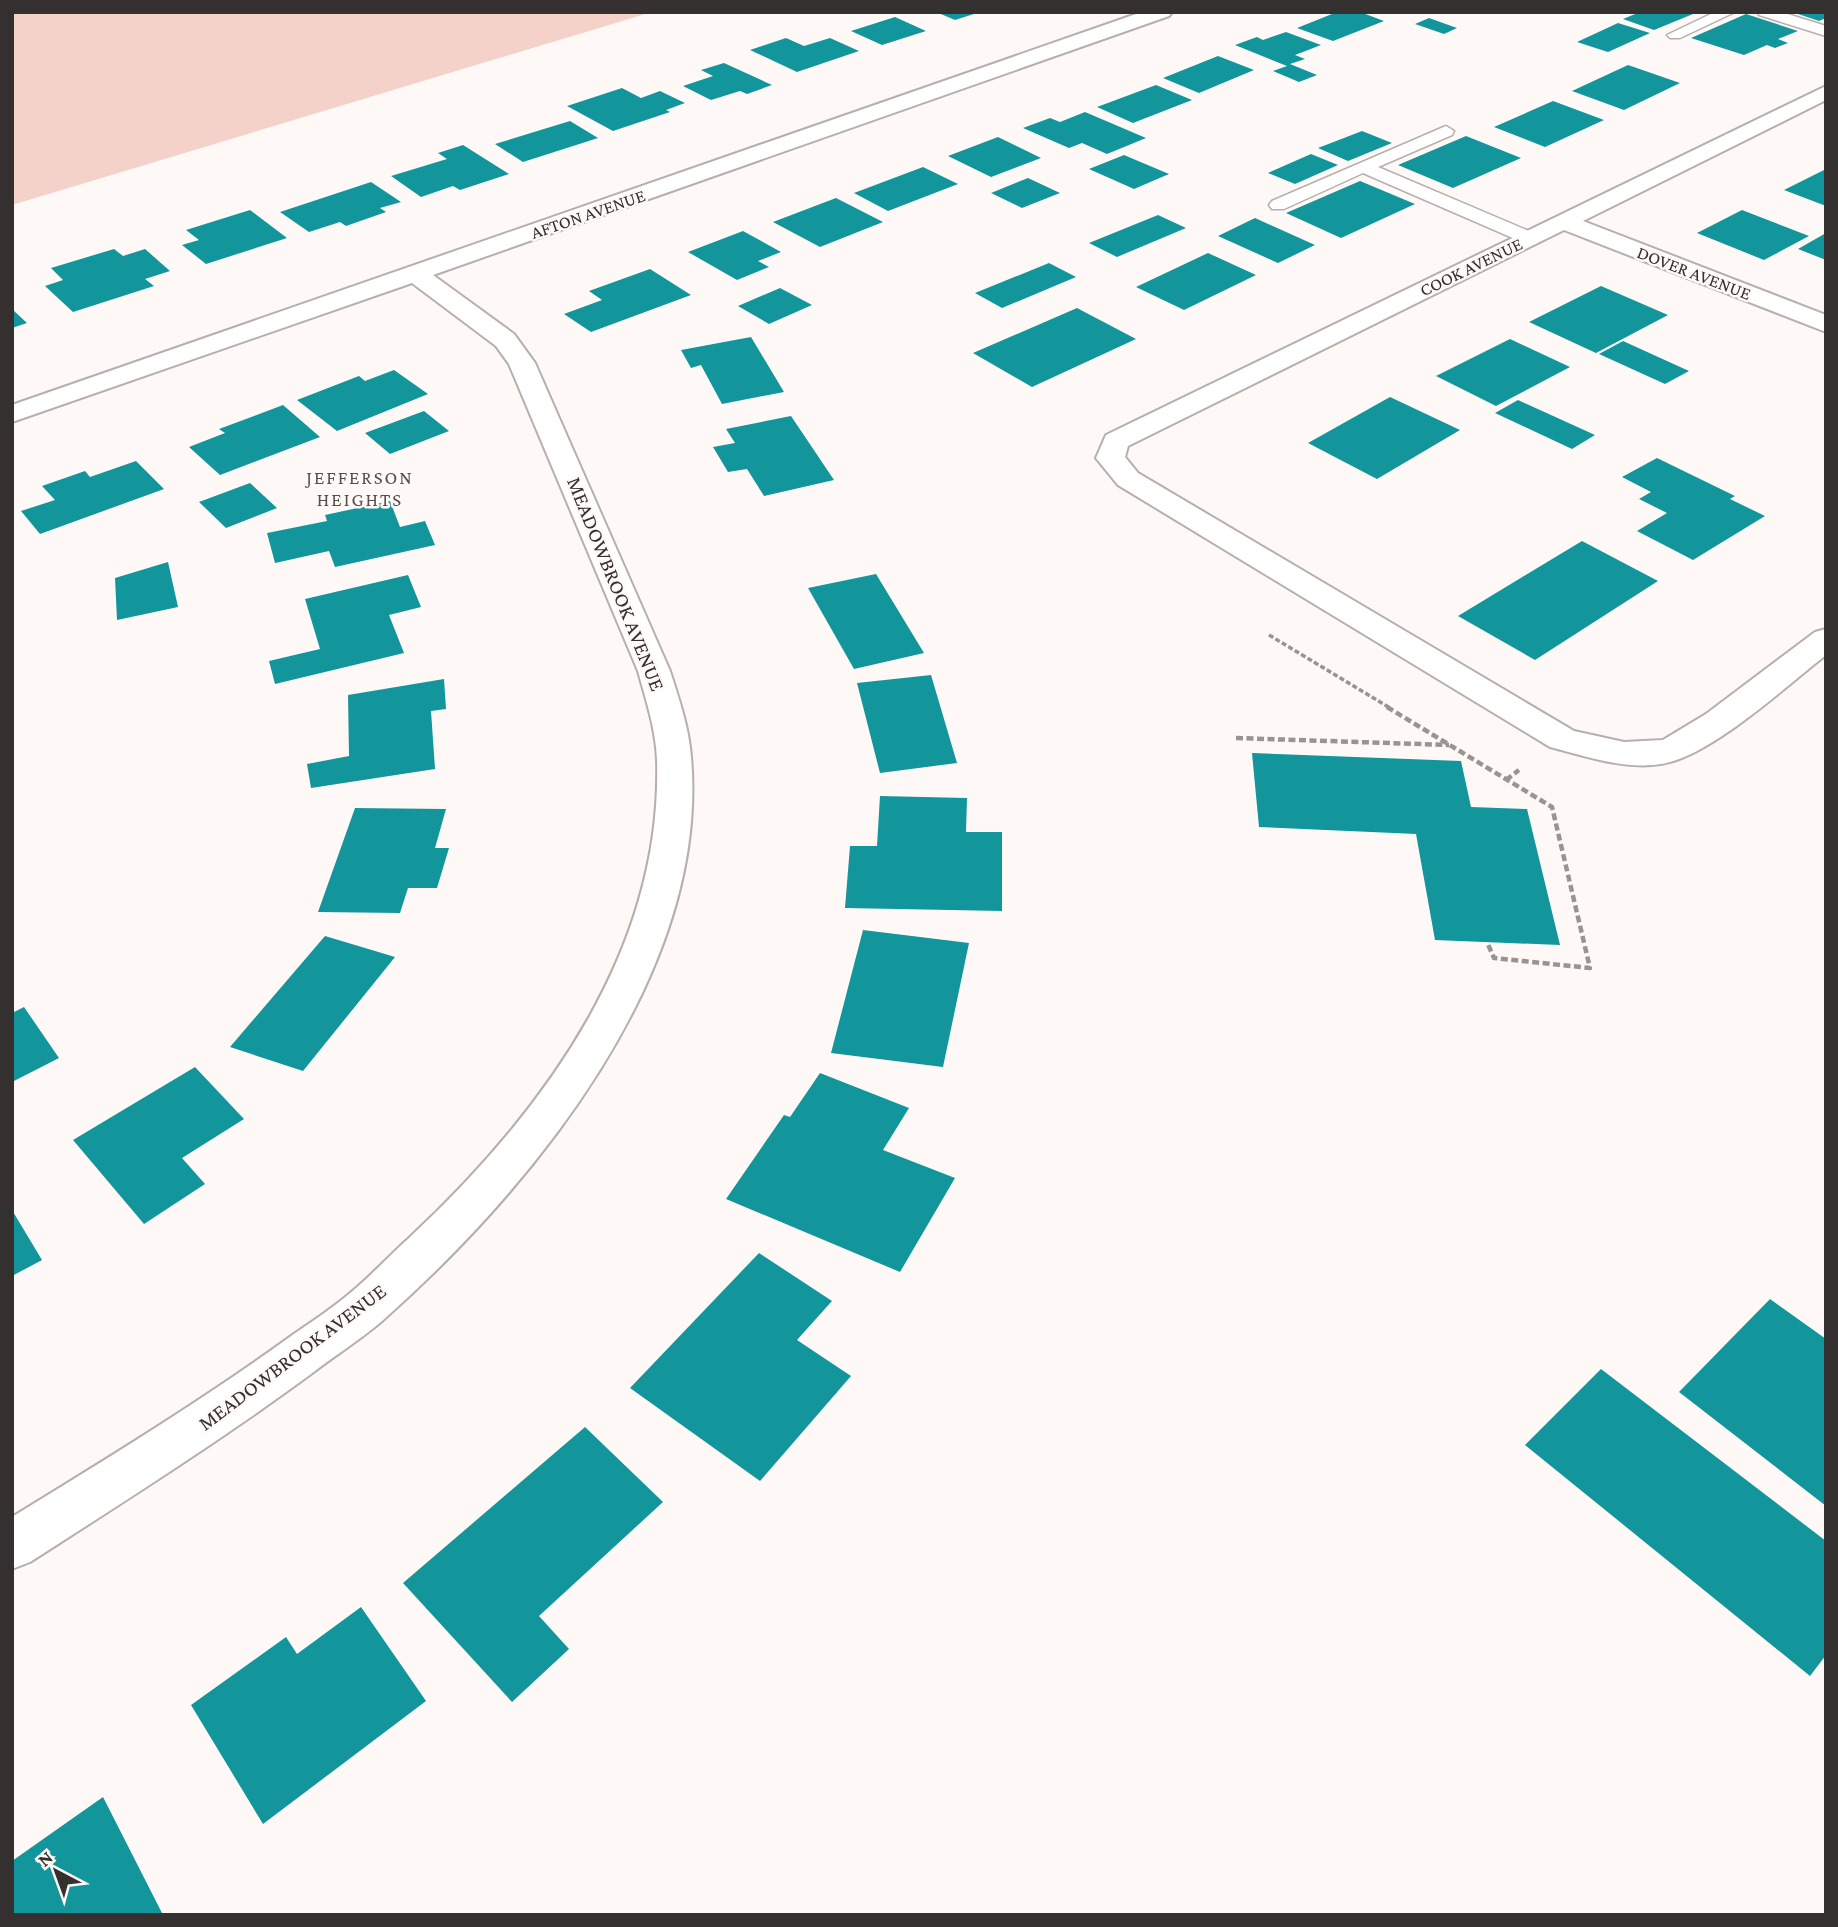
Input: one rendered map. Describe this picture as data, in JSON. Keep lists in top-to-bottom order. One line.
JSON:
{"streets":{"street":["AFTON AVENUE","COOK AVENUE","DOVER AVENUE","MEADOWBROOK AVENUE"]},"crossings":[["AFTON AVENUE","MEADOWBROOK AVENUE"],["COOK AVENUE","DOVER AVENUE"]],"districts":["JEFFERSON HEIGHTS"],"north":"top left"}
